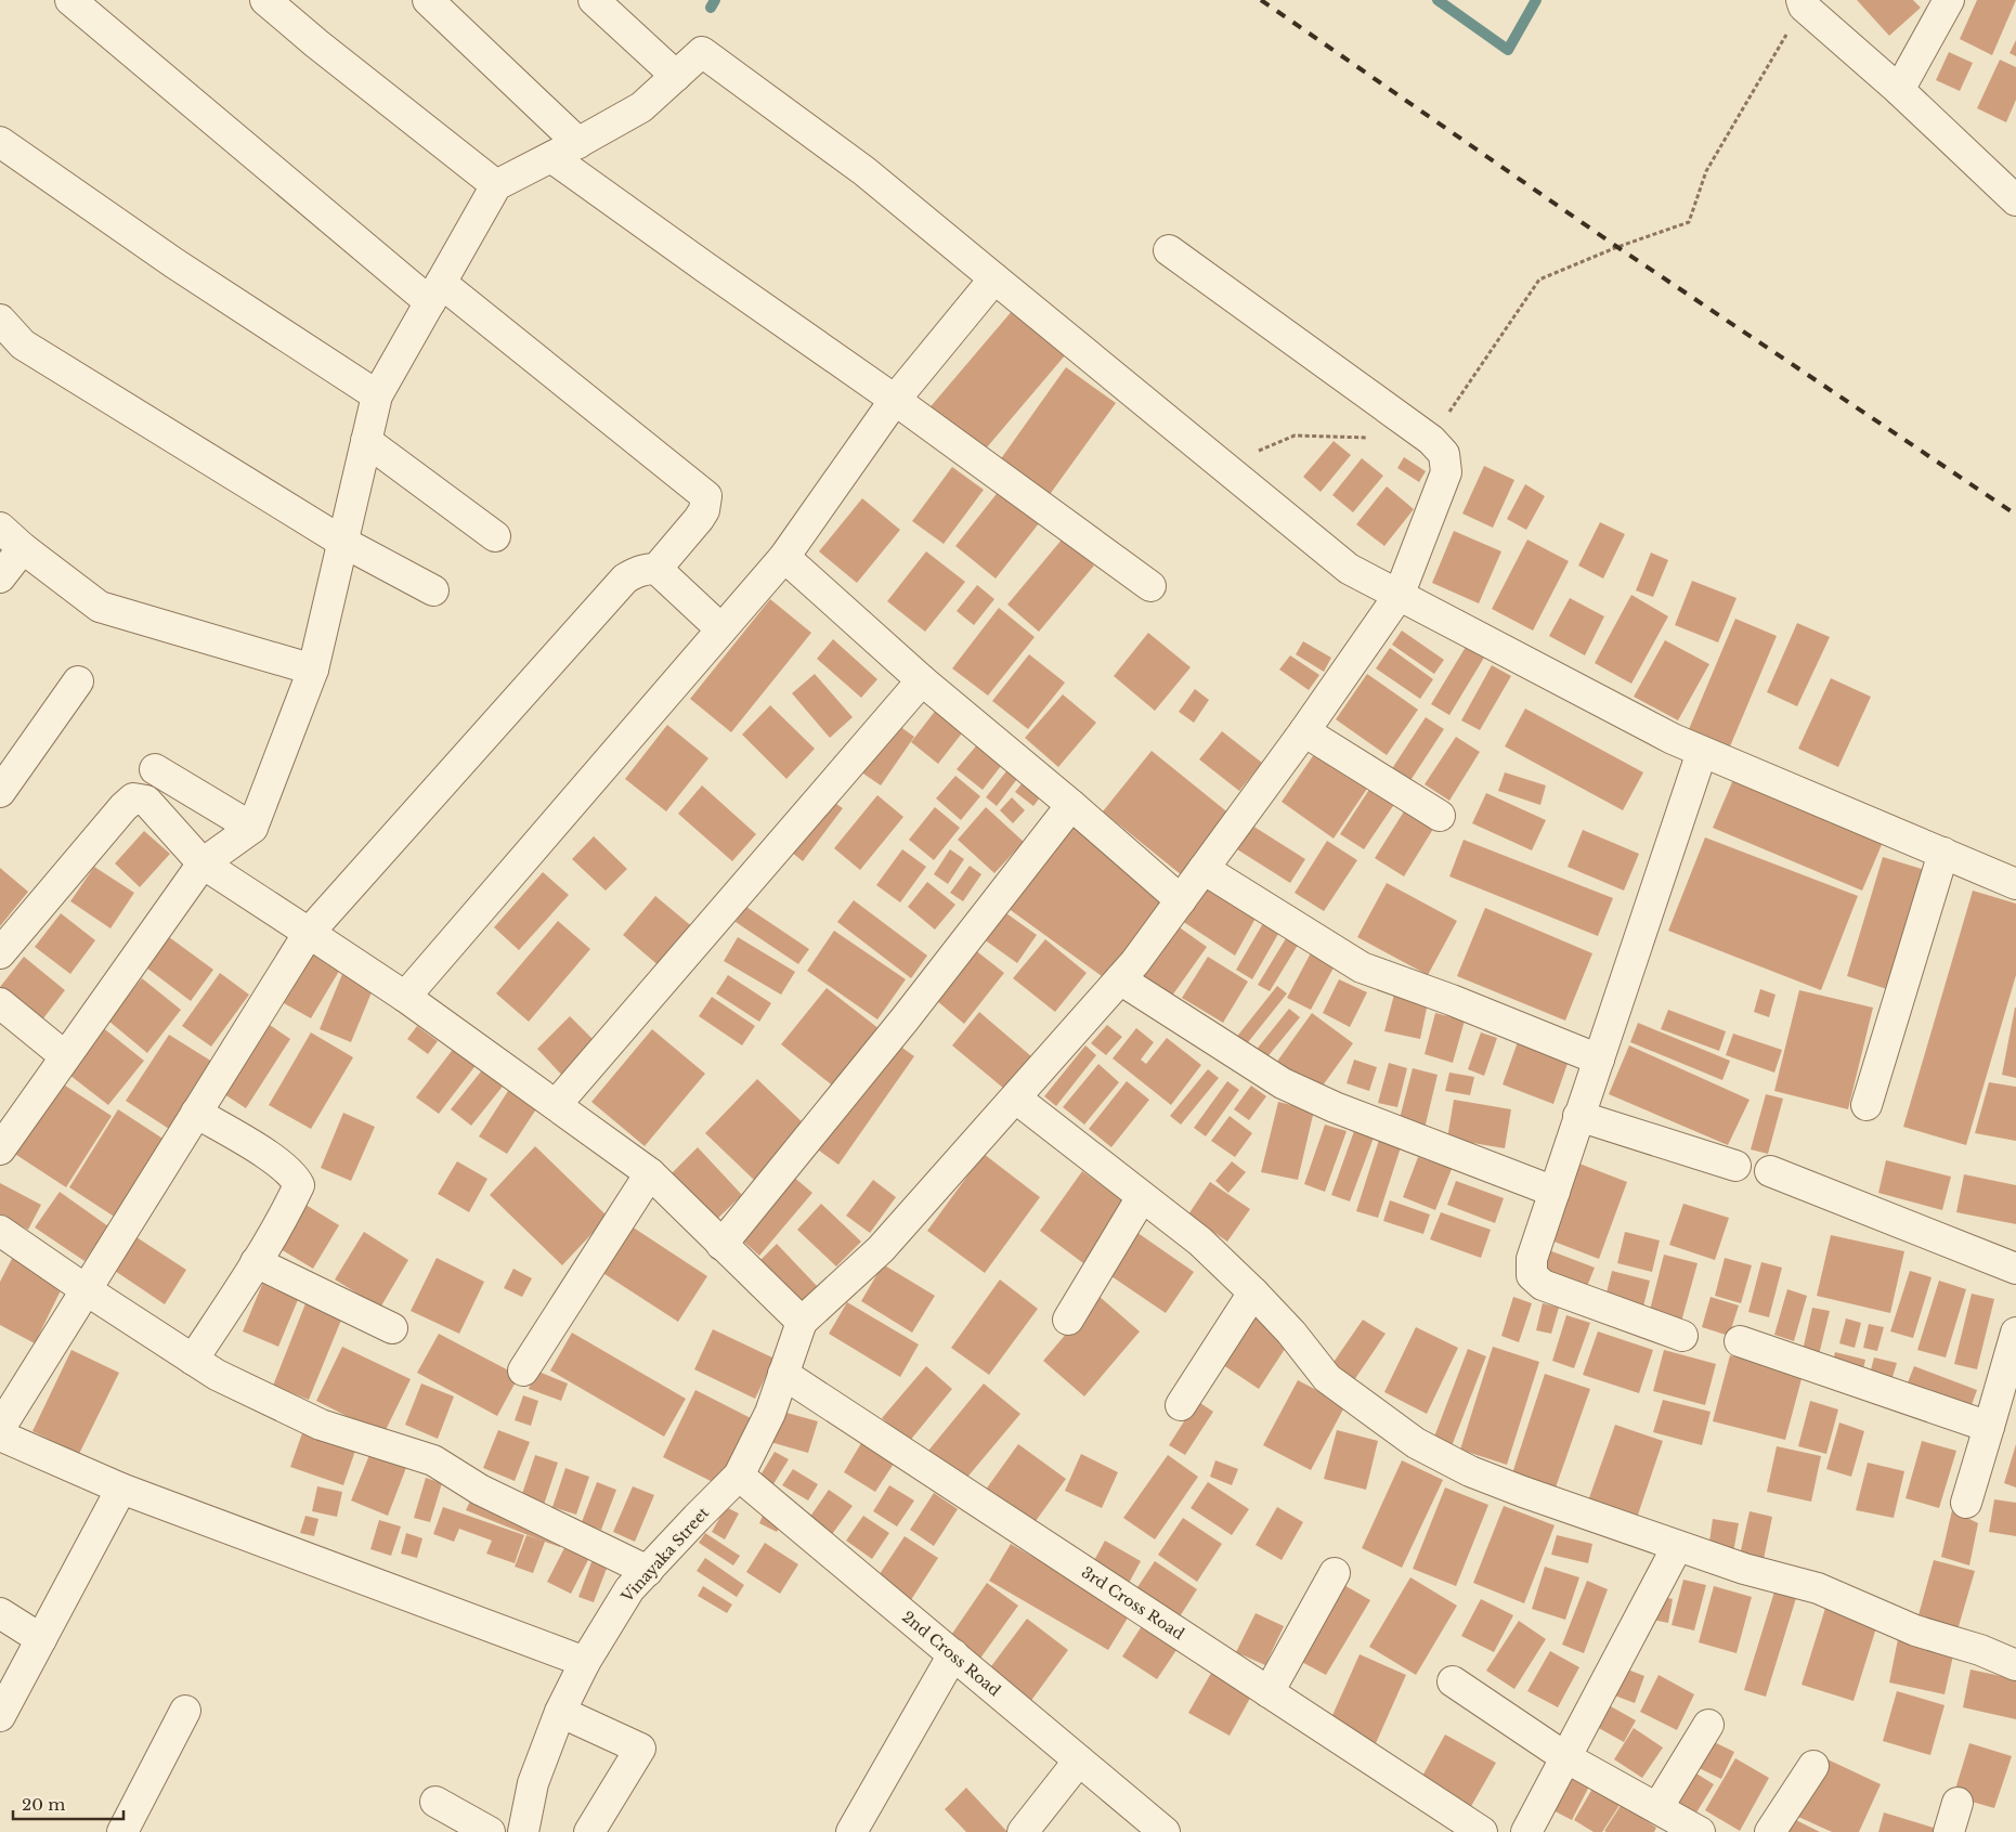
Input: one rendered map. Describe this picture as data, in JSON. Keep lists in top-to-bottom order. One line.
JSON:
{"streets":{"street":["Vinayaka Street","3rd Cross Road","2nd Cross Road"]},"crossings":[["Vinayaka Street","3rd Cross Road"],["Vinayaka Street","2nd Cross Road"]],"scale_bar":"20 m"}
